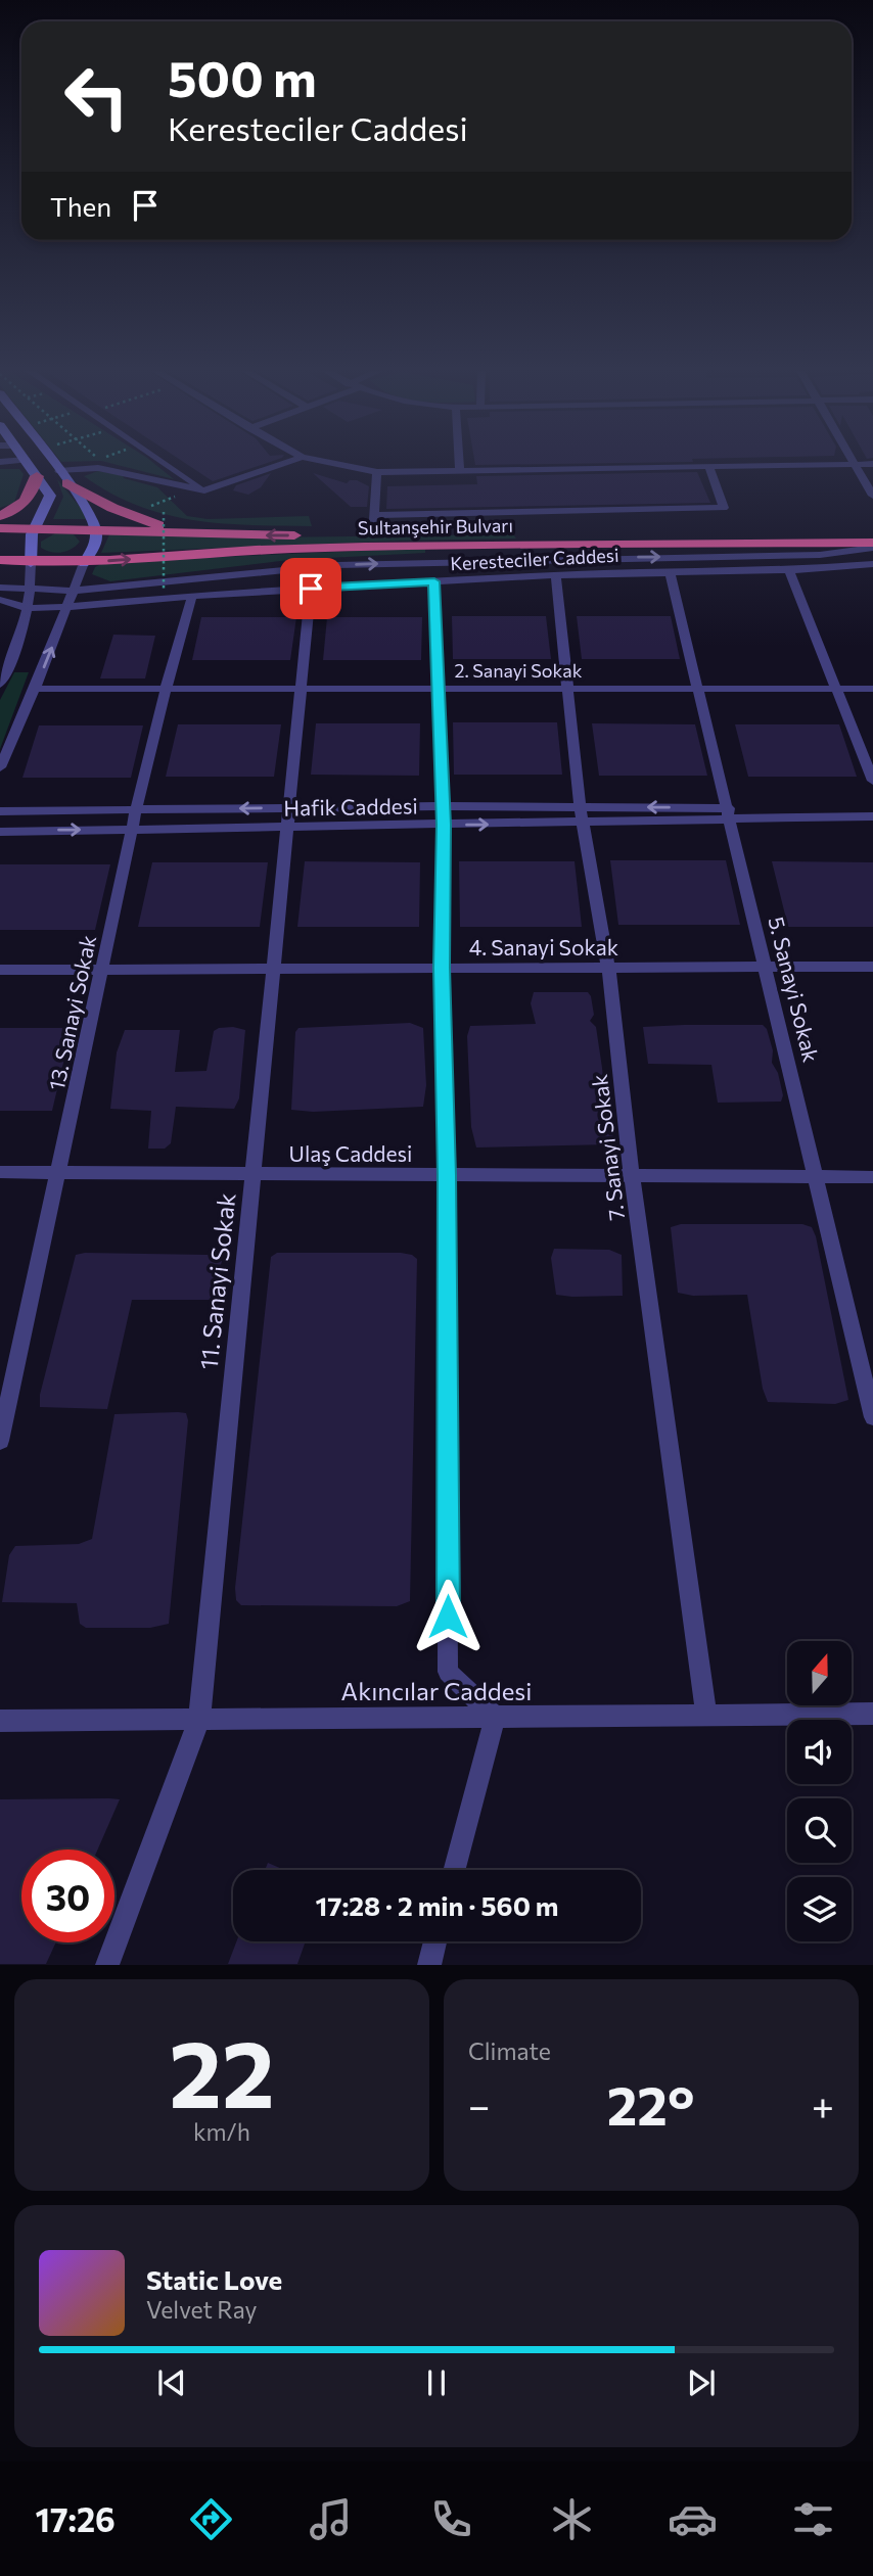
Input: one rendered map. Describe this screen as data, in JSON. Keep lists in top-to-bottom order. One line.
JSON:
{"streets":{"highway":["Sultanşehir Bulvarı"],"street":["Keresteciler Caddesi","2. Sanayi Sokak","Hafik Caddesi","4. Sanayi Sokak","5. Sanayi Sokak","13. Sanayi Sokak","7. Sanayi Sokak","Ulaş Caddesi","11. Sanayi Sokak","Akıncılar Caddesi"]},"crossings":[["Keresteciler Caddesi","5. Sanayi Sokak"],["Keresteciler Caddesi","13. Sanayi Sokak"],["Keresteciler Caddesi","7. Sanayi Sokak"],["Keresteciler Caddesi","11. Sanayi Sokak"],["2. Sanayi Sokak","5. Sanayi Sokak"],["2. Sanayi Sokak","13. Sanayi Sokak"],["2. Sanayi Sokak","7. Sanayi Sokak"],["2. Sanayi Sokak","11. Sanayi Sokak"],["Hafik Caddesi","5. Sanayi Sokak"],["Hafik Caddesi","13. Sanayi Sokak"],["Hafik Caddesi","7. Sanayi Sokak"],["Hafik Caddesi","11. Sanayi Sokak"],["4. Sanayi Sokak","5. Sanayi Sokak"],["4. Sanayi Sokak","13. Sanayi Sokak"],["4. Sanayi Sokak","7. Sanayi Sokak"],["4. Sanayi Sokak","11. Sanayi Sokak"],["5. Sanayi Sokak","Ulaş Caddesi"],["13. Sanayi Sokak","Ulaş Caddesi"],["7. Sanayi Sokak","Ulaş Caddesi"],["7. Sanayi Sokak","Akıncılar Caddesi"],["Ulaş Caddesi","11. Sanayi Sokak"],["11. Sanayi Sokak","Akıncılar Caddesi"]],"north":"top","page":{"turn":["500 m","Keresteciler Caddesi"],"then":"Then","limit":"30","trip":"17:28 · 2 min · 560 m","tile":[["22","km/h"],"Climate"],"heat":["−","22°","+"],"song":["Static Love","Velvet Ray"],"tabs":"17:26"}}
